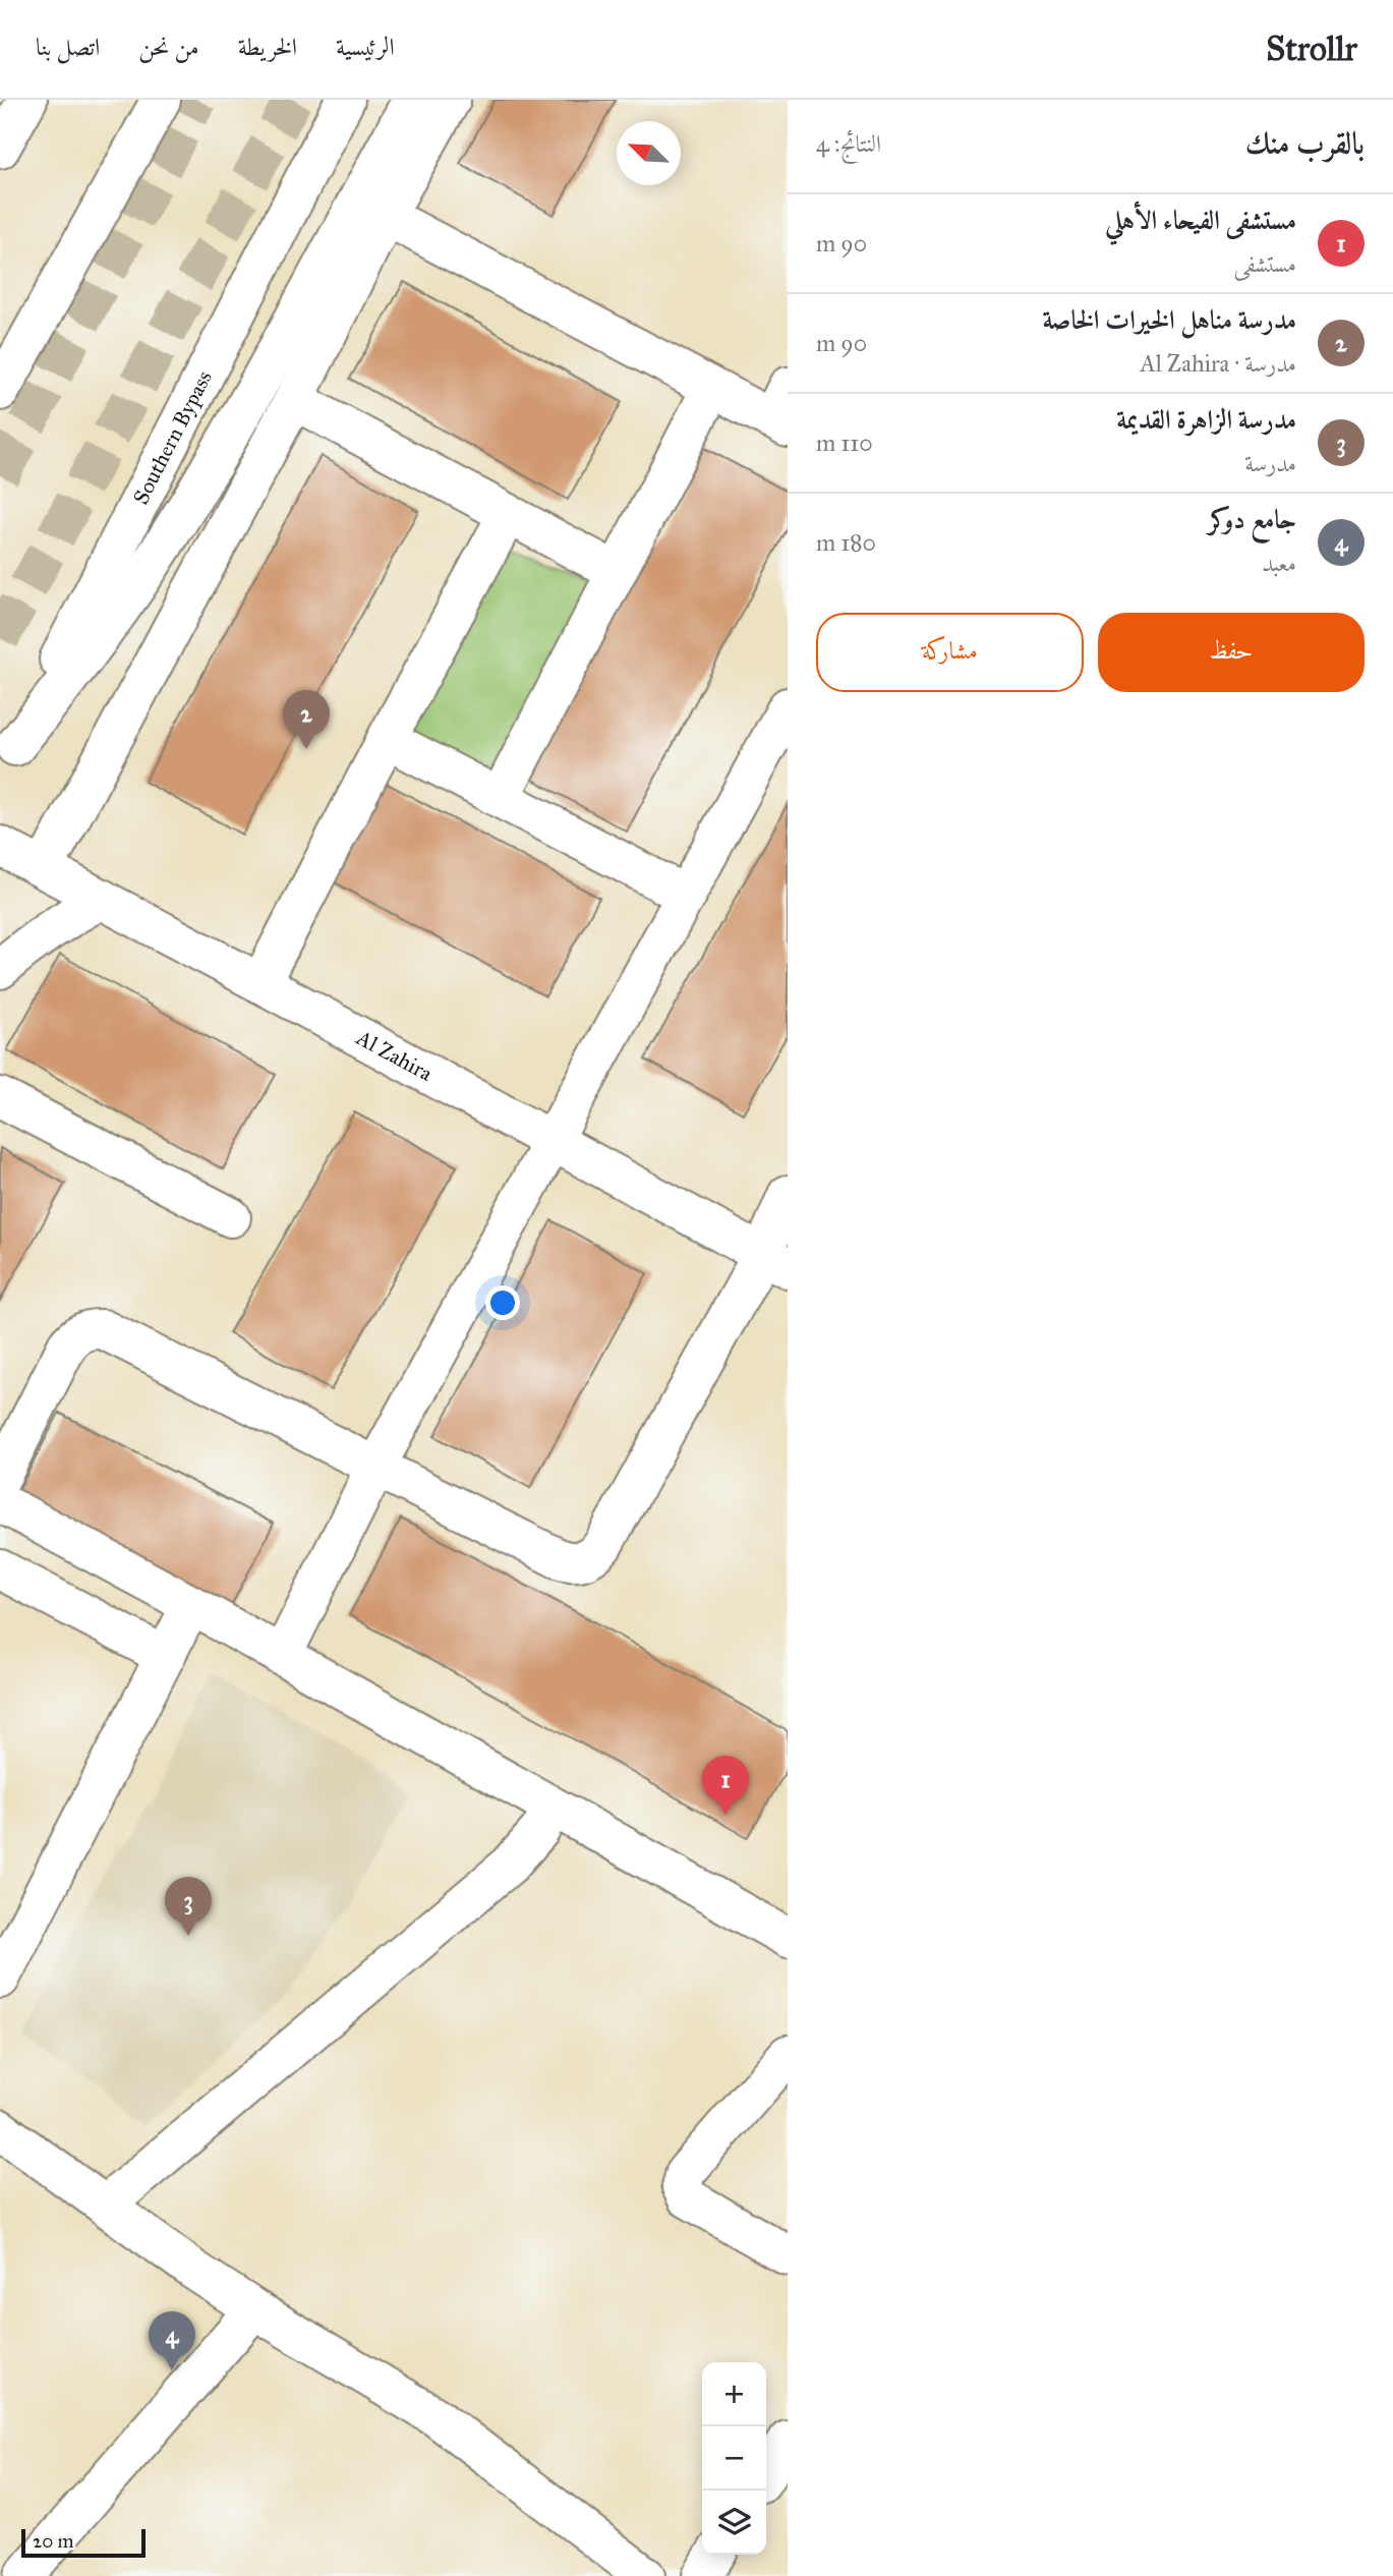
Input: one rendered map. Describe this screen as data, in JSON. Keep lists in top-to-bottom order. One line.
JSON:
{"streets":{"main road":["Southern Bypass","Al Zahira"]},"scale_bar":"20 m","north":"top left","page":{"header":"Strollr","nav":["الرئيسية","الخريطة","من نحن","اتصل بنا"],"heading":["بالقرب منك","النتائج: 4"],"list":[{"mark":"1","name":"مستشفى الفيحاء الأهلي","note":"مستشفى","value":"90 m"},{"mark":"2","name":"مدرسة مناهل الخيرات الخاصة","note":"مدرسة · Al Zahira","value":"90 m"},{"mark":"3","name":"مدرسة الزاهرة القديمة","note":"مدرسة","value":"110 m"},{"mark":"4","name":"جامع دوكر","note":"معبد","value":"180 m"}],"buttons":["حفظ","مشاركة"],"pins":["2","1","3","4"],"map_buttons":["+","−"],"scale":"20 m"}}
